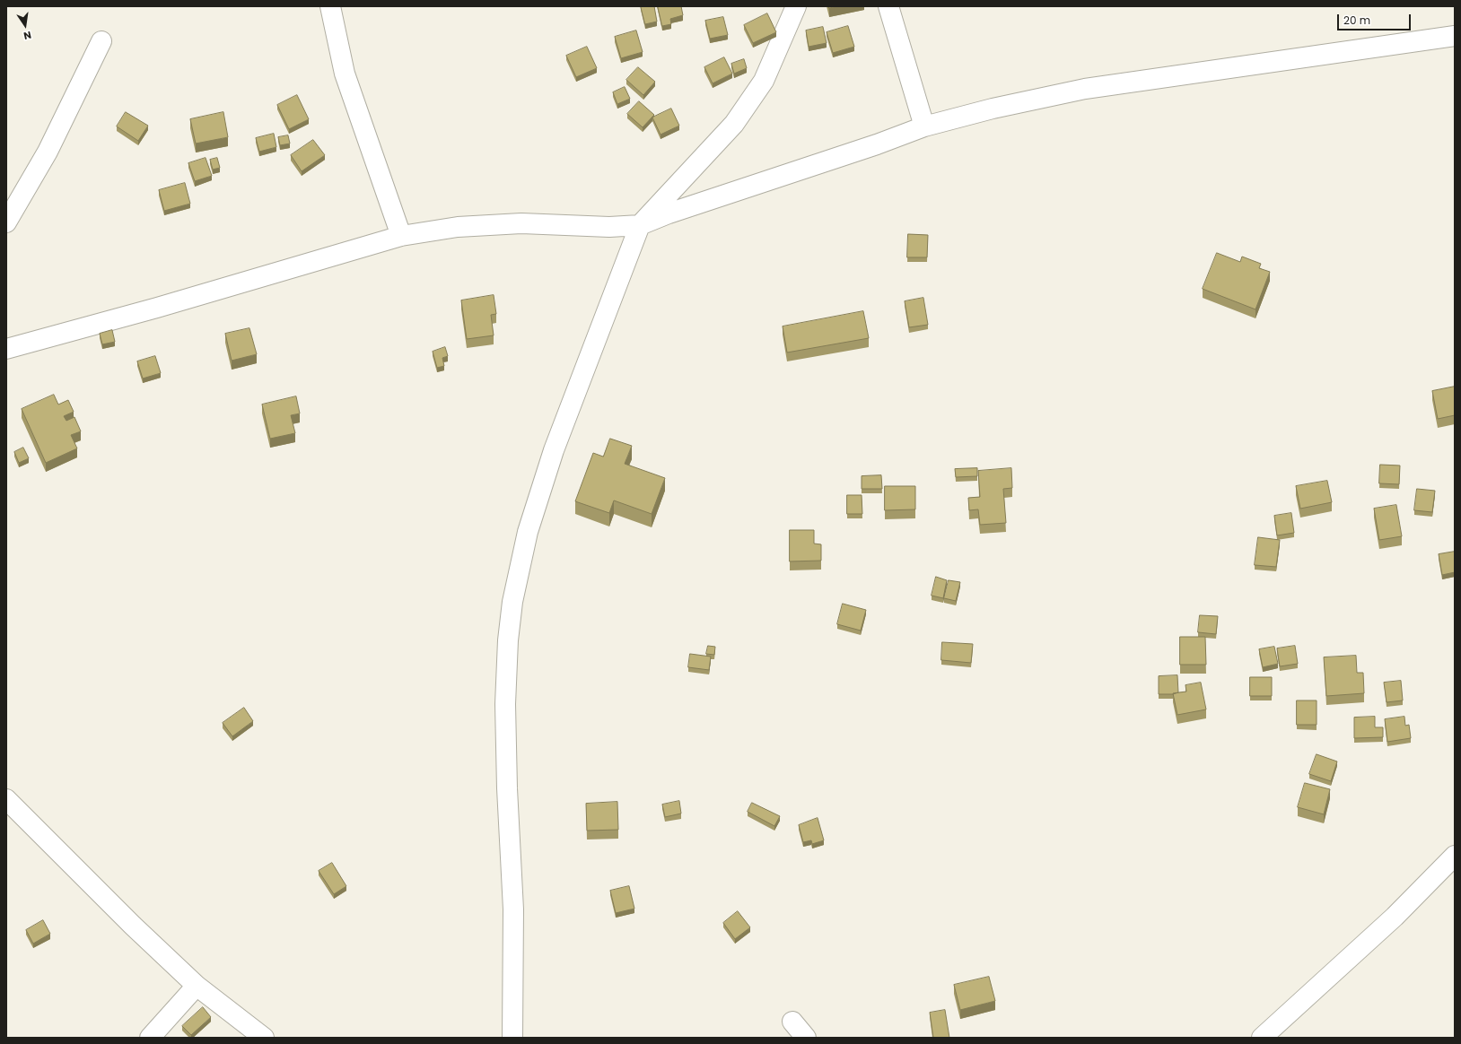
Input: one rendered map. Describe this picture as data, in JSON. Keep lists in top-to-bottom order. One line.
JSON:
{"scale_bar":"20 m","north":"bottom"}
